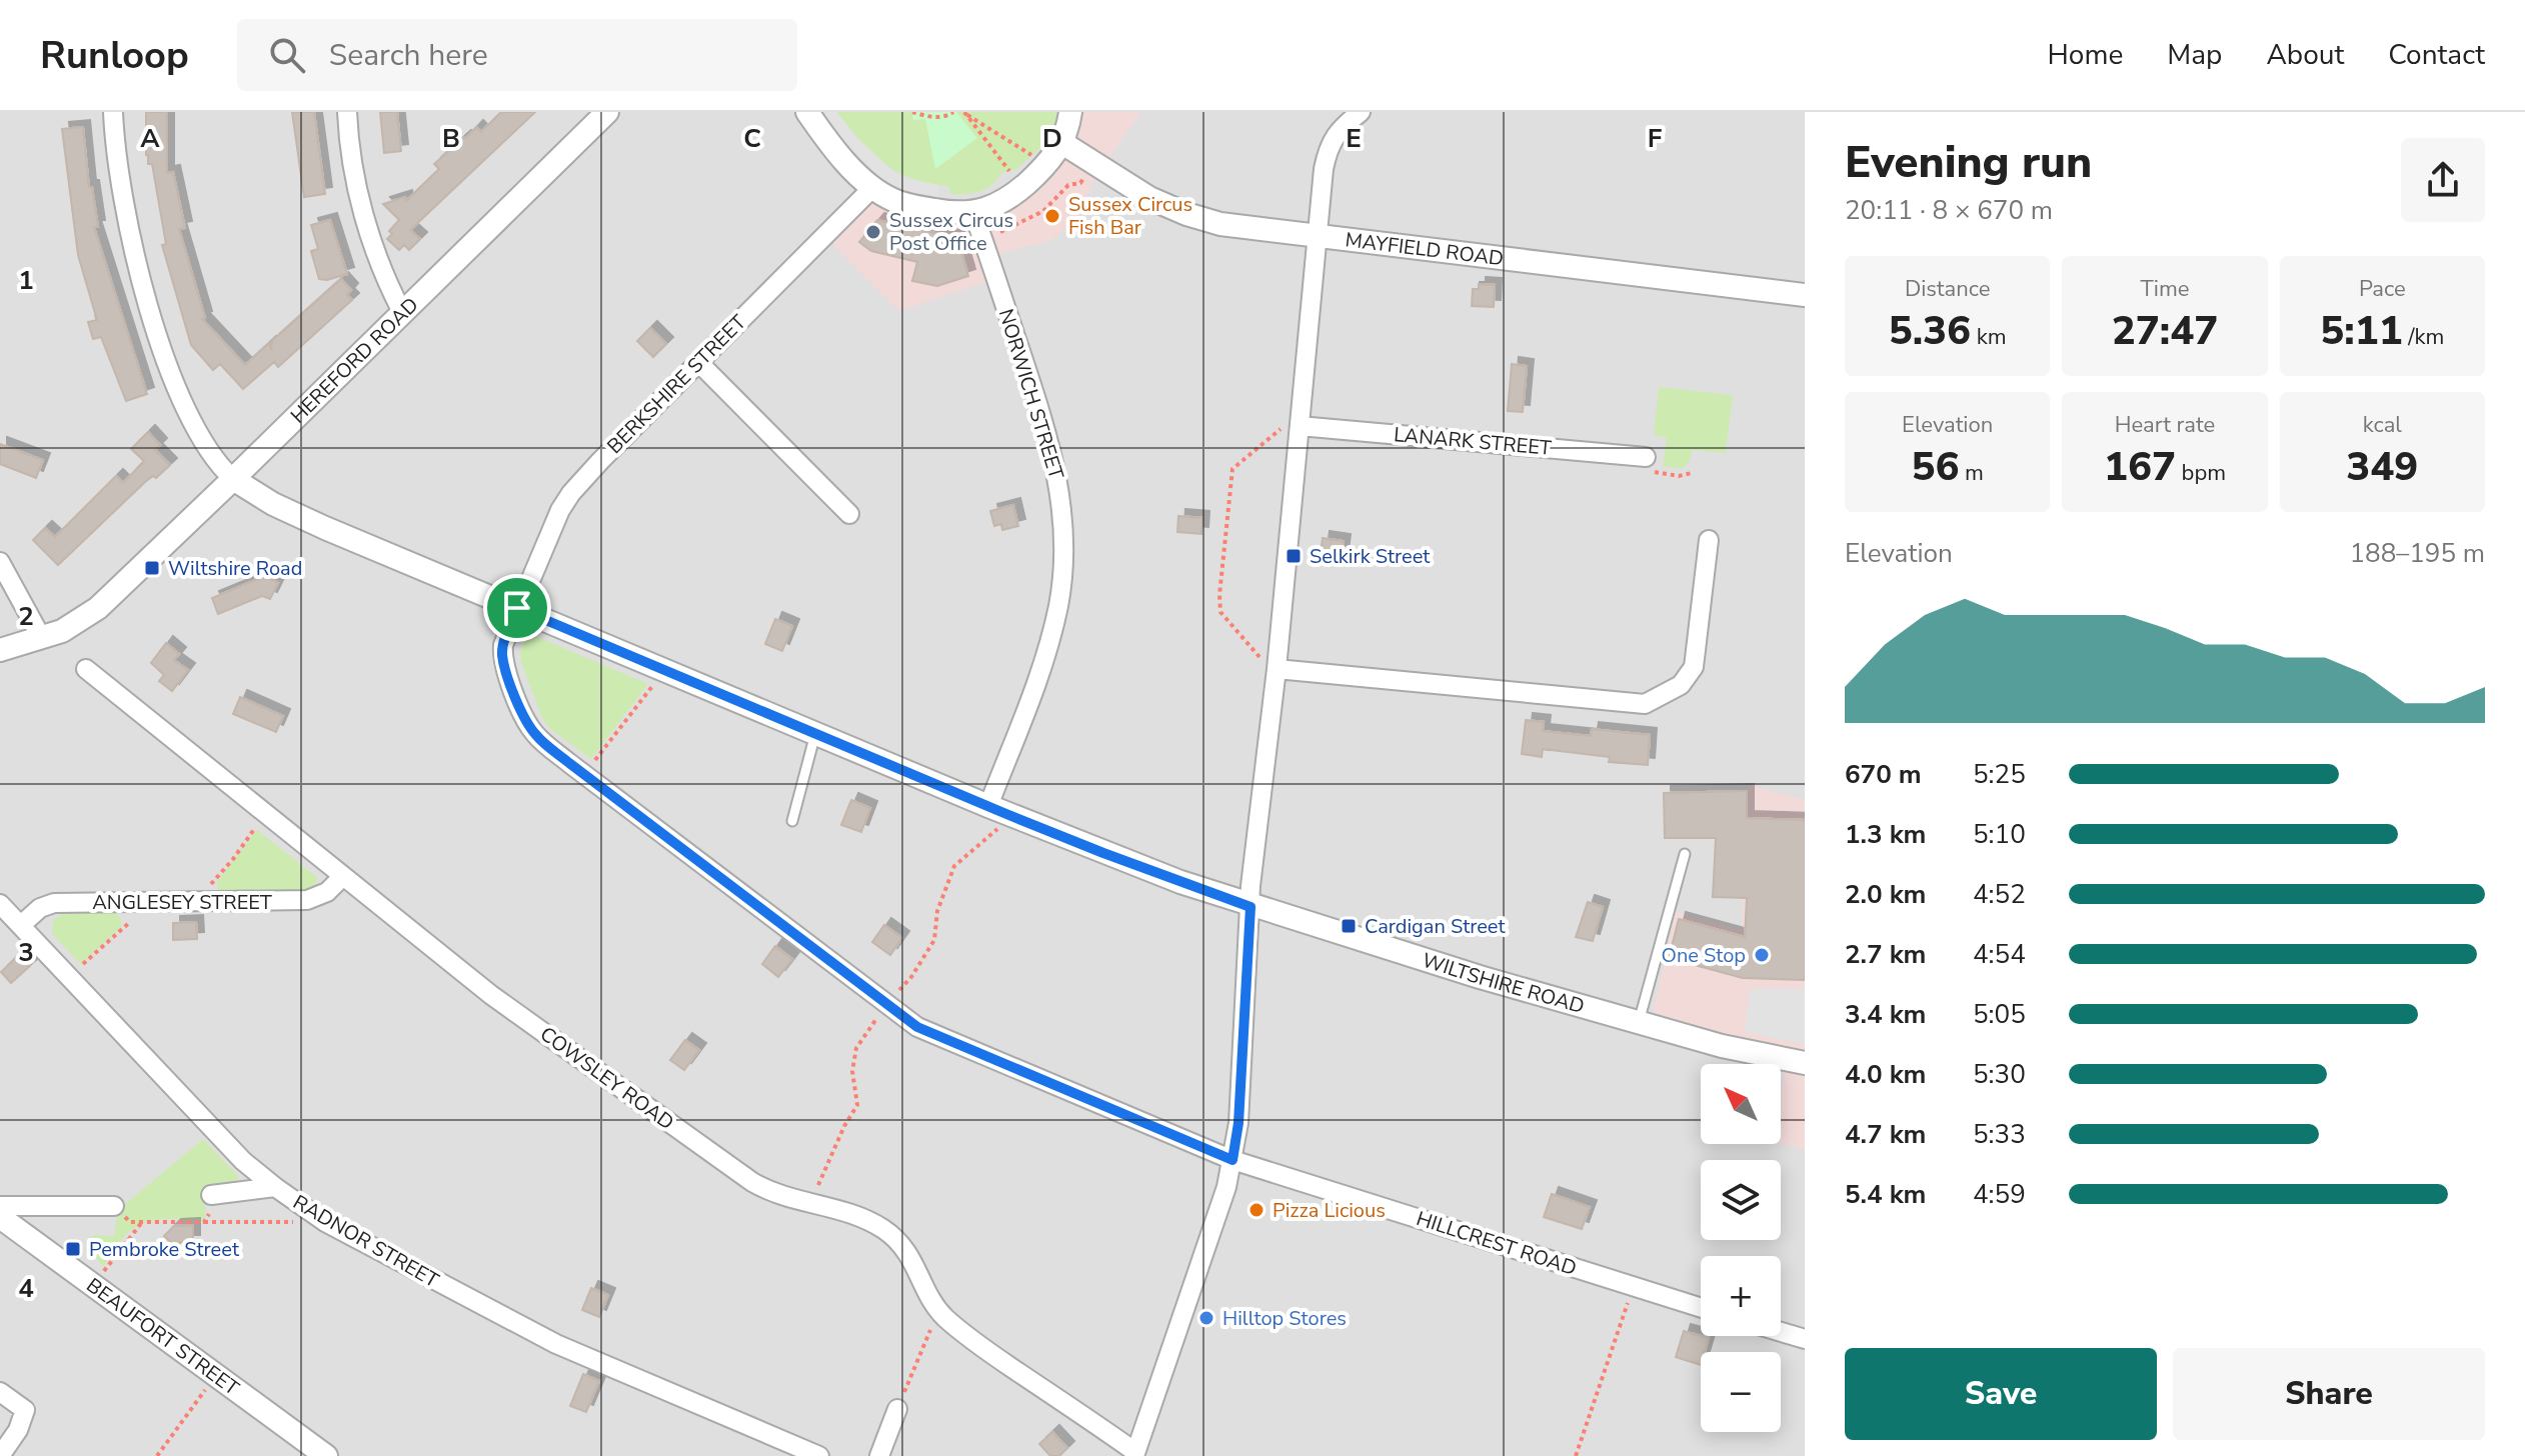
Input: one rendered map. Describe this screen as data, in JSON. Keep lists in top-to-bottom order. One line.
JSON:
{"streets":{"street":["MAYFIELD ROAD","HEREFORD ROAD","BERKSHIRE STREET","NORWICH STREET","LANARK STREET","ANGLESEY STREET","WILTSHIRE ROAD","COWSLEY ROAD","RADNOR STREET","HILLCREST ROAD","BEAUFORT STREET"]},"crossings":[["HEREFORD ROAD","WILTSHIRE ROAD"],["BERKSHIRE STREET","WILTSHIRE ROAD"],["BERKSHIRE STREET","HILLCREST ROAD"],["NORWICH STREET","WILTSHIRE ROAD"],["ANGLESEY STREET","COWSLEY ROAD"],["ANGLESEY STREET","RADNOR STREET"],["WILTSHIRE ROAD","HILLCREST ROAD"]],"places":{"other":["Sussex Circus Fish Bar","Sussex Circus Post Office","One Stop","Pizza Licious","Hilltop Stores"],"transit":["Selkirk Street","Wiltshire Road","Cardigan Street","Pembroke Street"]},"north":"top left","page":{"header":"Runloop","search":"Search here","nav":["Home","Map","About","Contact"],"heading":["Evening run","20:11 · 8 × 670 m"],"stats":[["Distance","5.36 km"],["Time","27:47"],["Pace","5:11 /km"],["Elevation","56 m"],["Heart rate","167 bpm"],["kcal","349"]],"chart":["Elevation","188–195 m"],"list":[{"name":"670 m","note":"5:25"},{"name":"1.3 km","note":"5:10"},{"name":"2.0 km","note":"4:52"},{"name":"2.7 km","note":"4:54"},{"name":"3.4 km","note":"5:05"},{"name":"4.0 km","note":"5:30"},{"name":"4.7 km","note":"5:33"},{"name":"5.4 km","note":"4:59"}],"map_buttons":["+","−"],"buttons":["Save","Share"]},"grid":{"columns":["A","B","C","D","E","F"],"rows":["1","2","3","4"]}}
